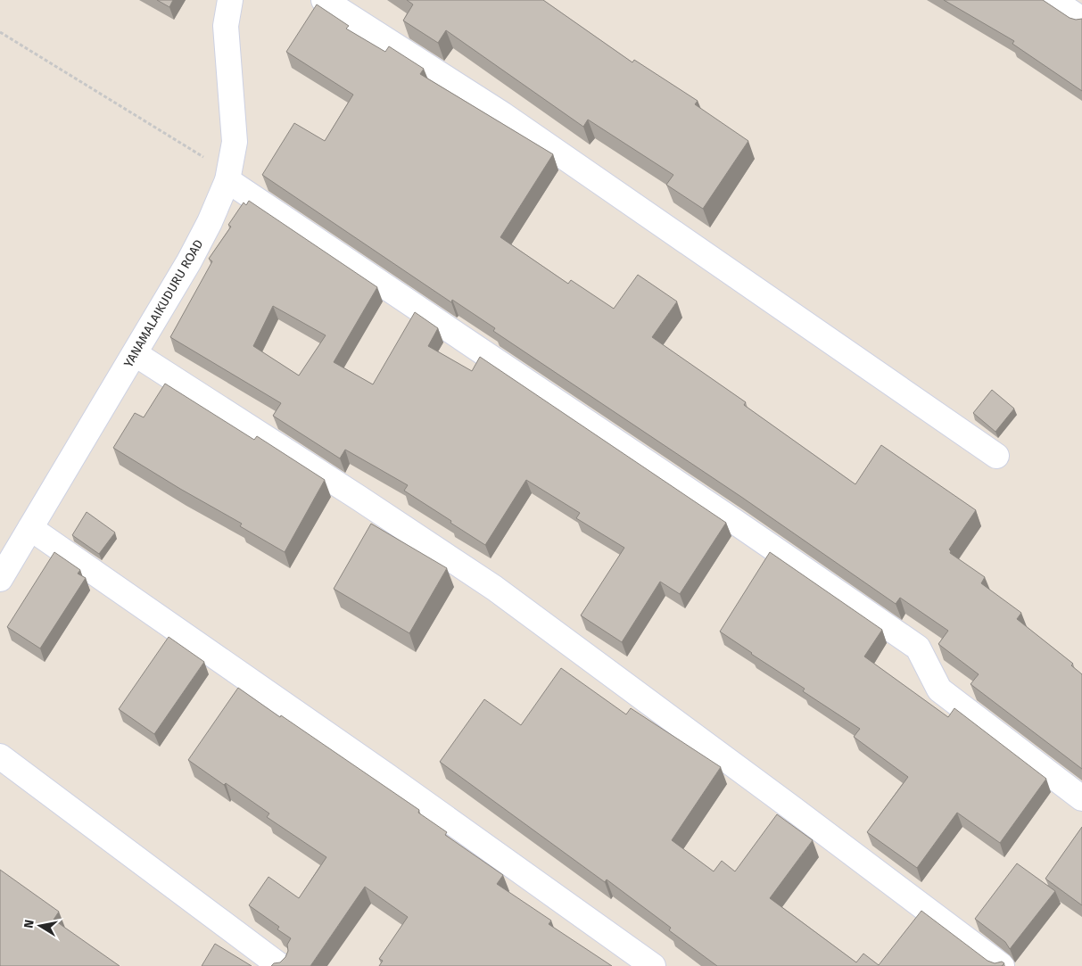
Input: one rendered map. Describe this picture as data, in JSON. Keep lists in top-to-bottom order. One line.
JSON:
{"streets":{"street":["YANAMALAIKUDURU ROAD"]},"north":"left"}
